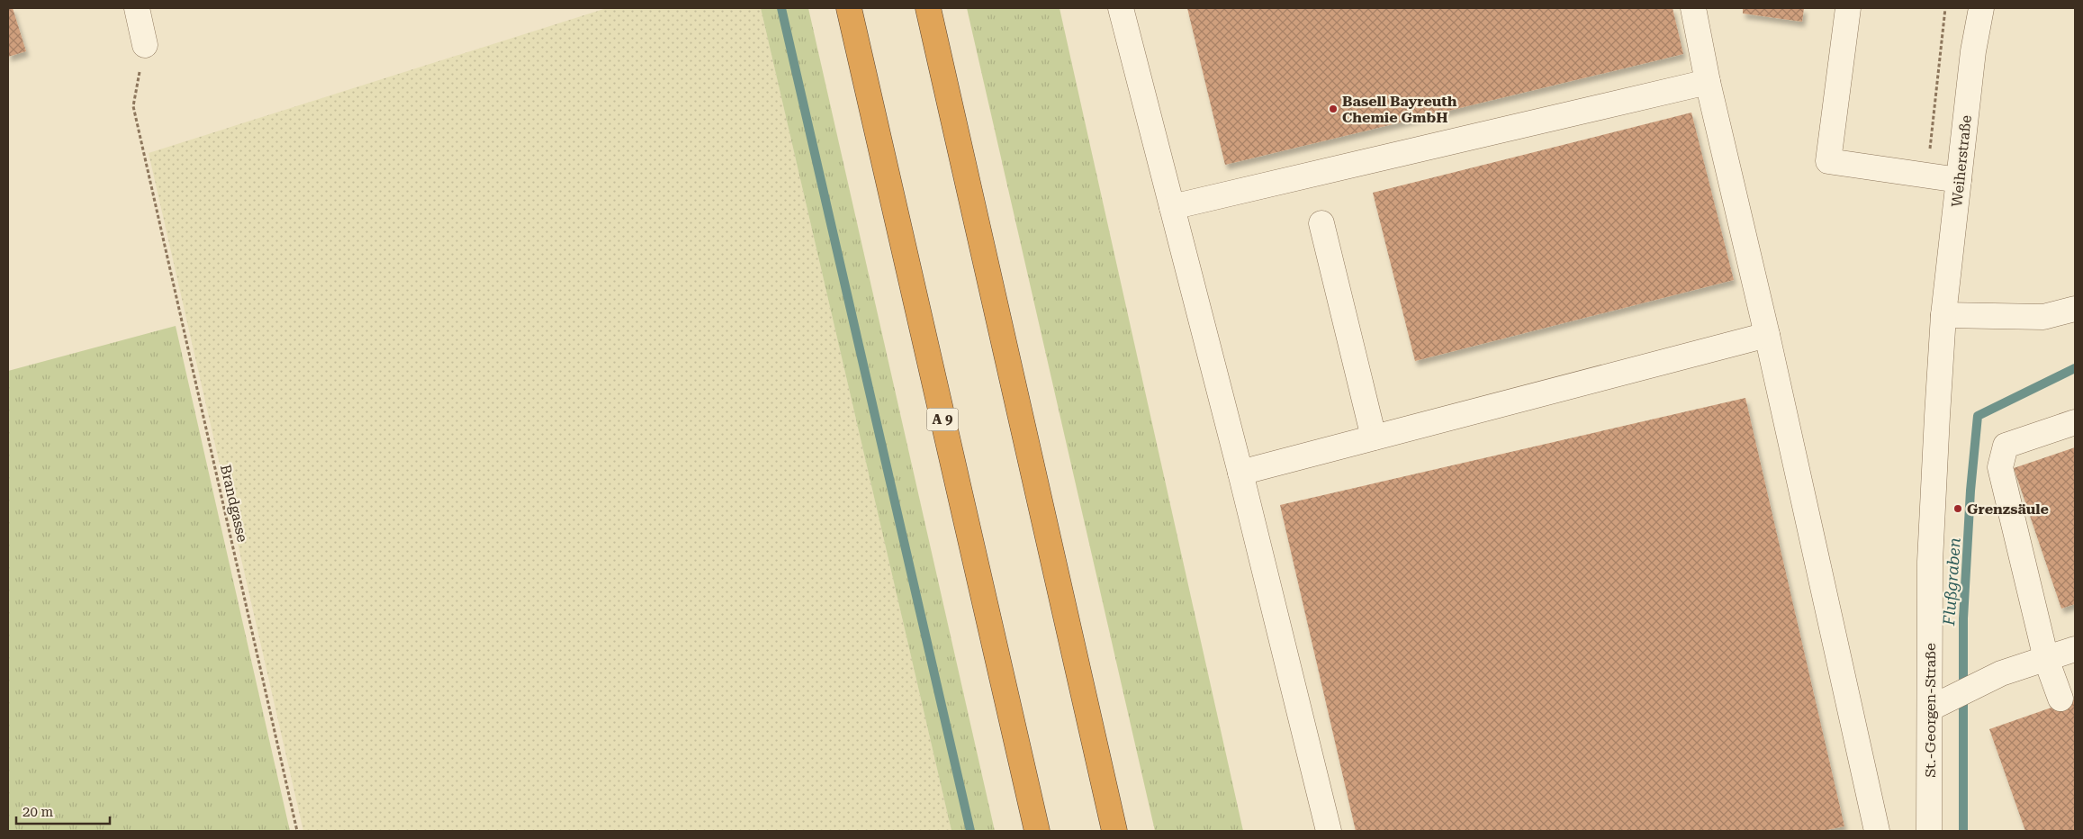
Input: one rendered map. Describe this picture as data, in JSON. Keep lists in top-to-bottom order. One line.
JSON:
{"streets":{"highway":["A 9"],"street":["Weiherstraße","St.-Georgen-Straße"],"path":["Brandgasse"]},"crossings":[["Weiherstraße","St.-Georgen-Straße"]],"water":["Flußgraben"],"places":["Basell Bayreuth Chemie GmbH","Grenzsäule"],"scale_bar":"20 m"}
